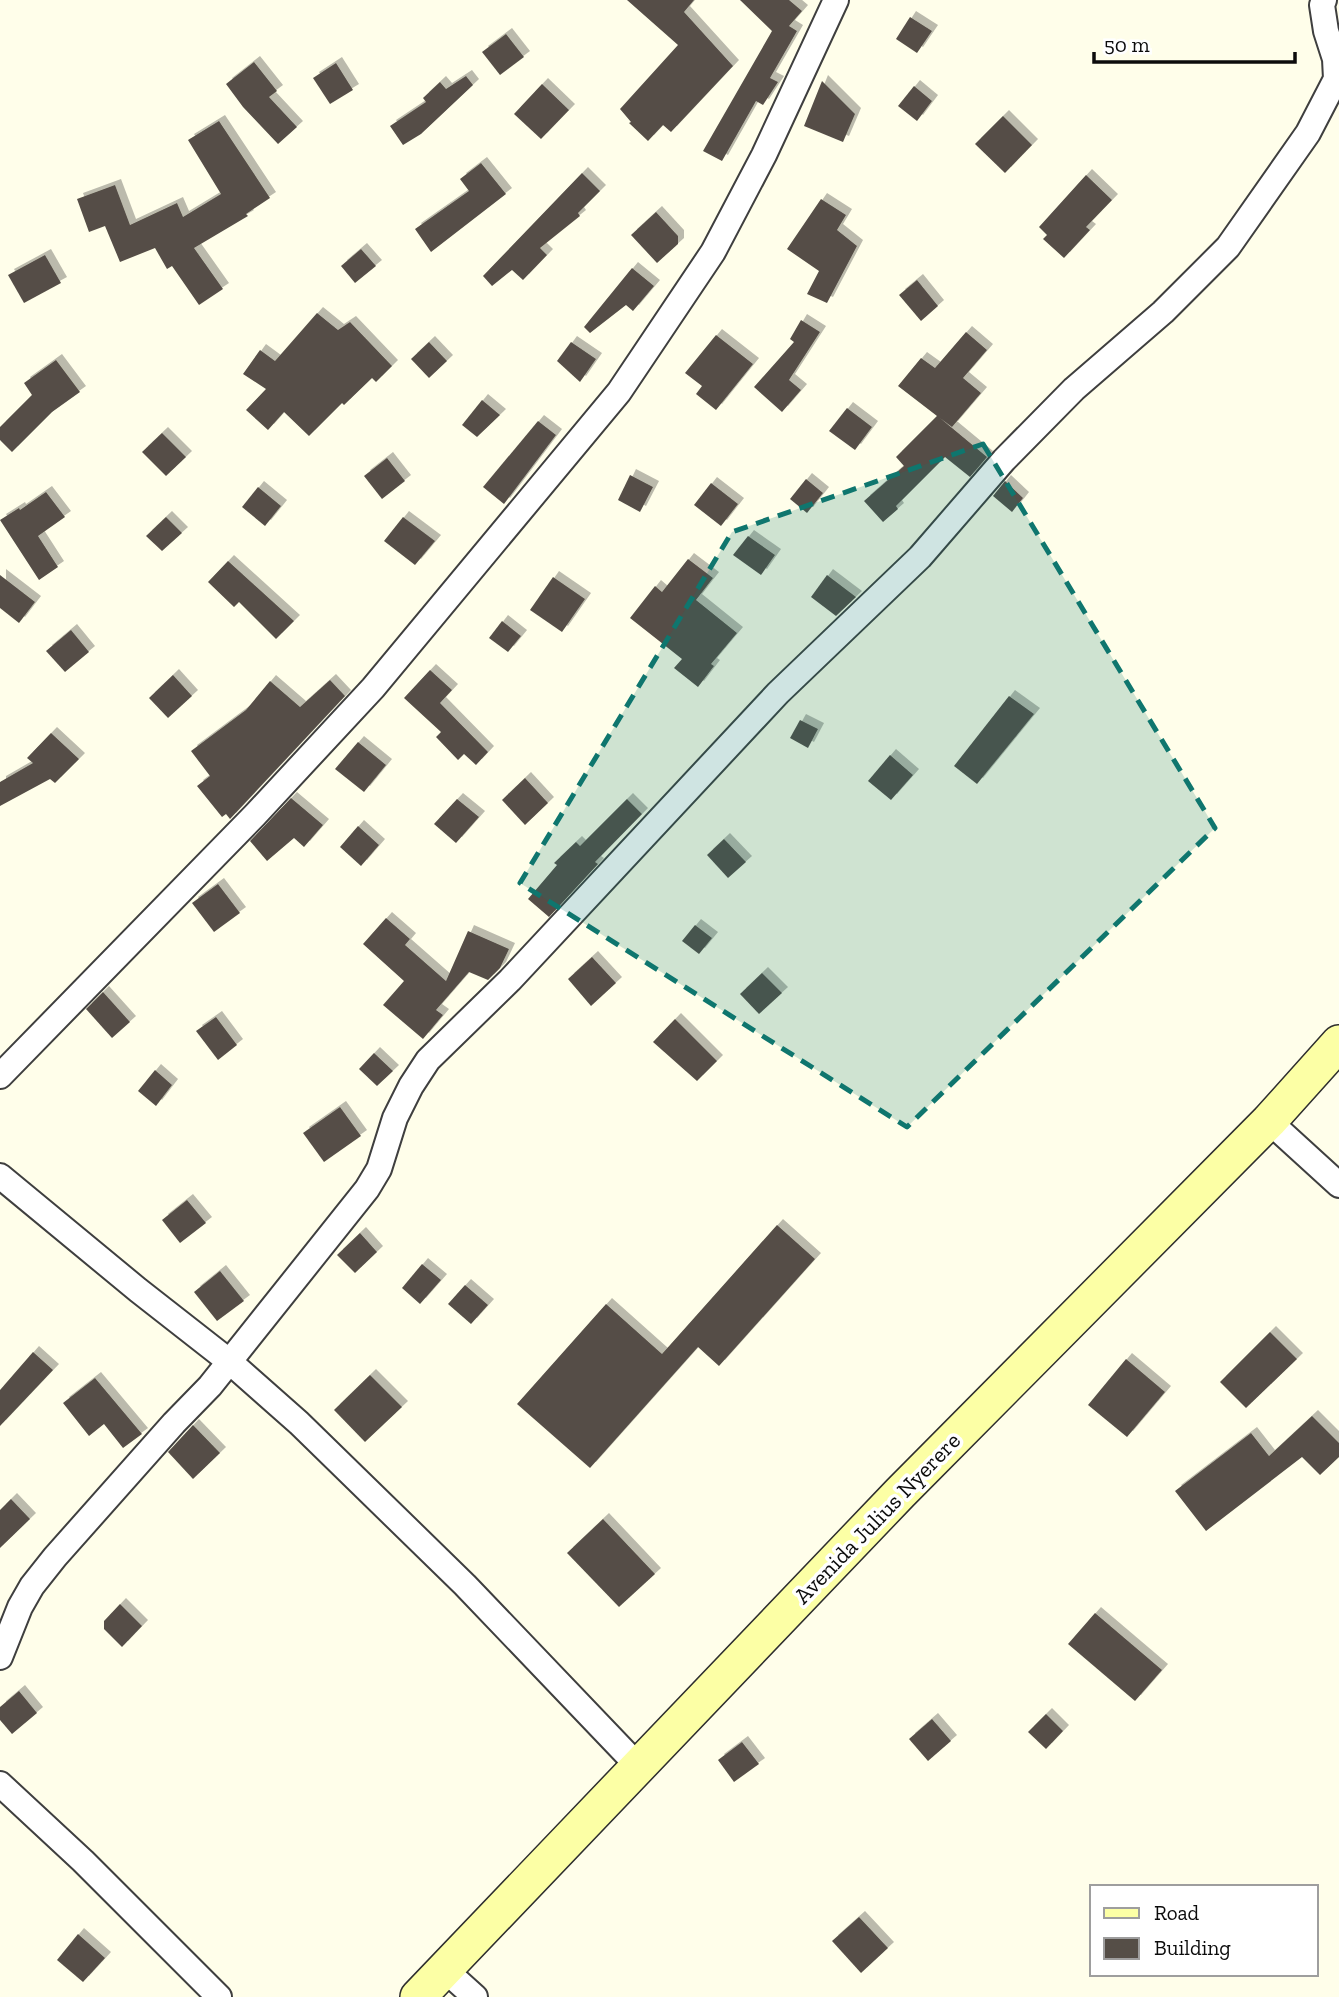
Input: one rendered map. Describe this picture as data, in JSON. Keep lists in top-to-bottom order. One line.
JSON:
{"streets":{"street":["Avenida Julius Nyerere"]},"legend":["Road","Building"],"scale_bar":"50 m"}
